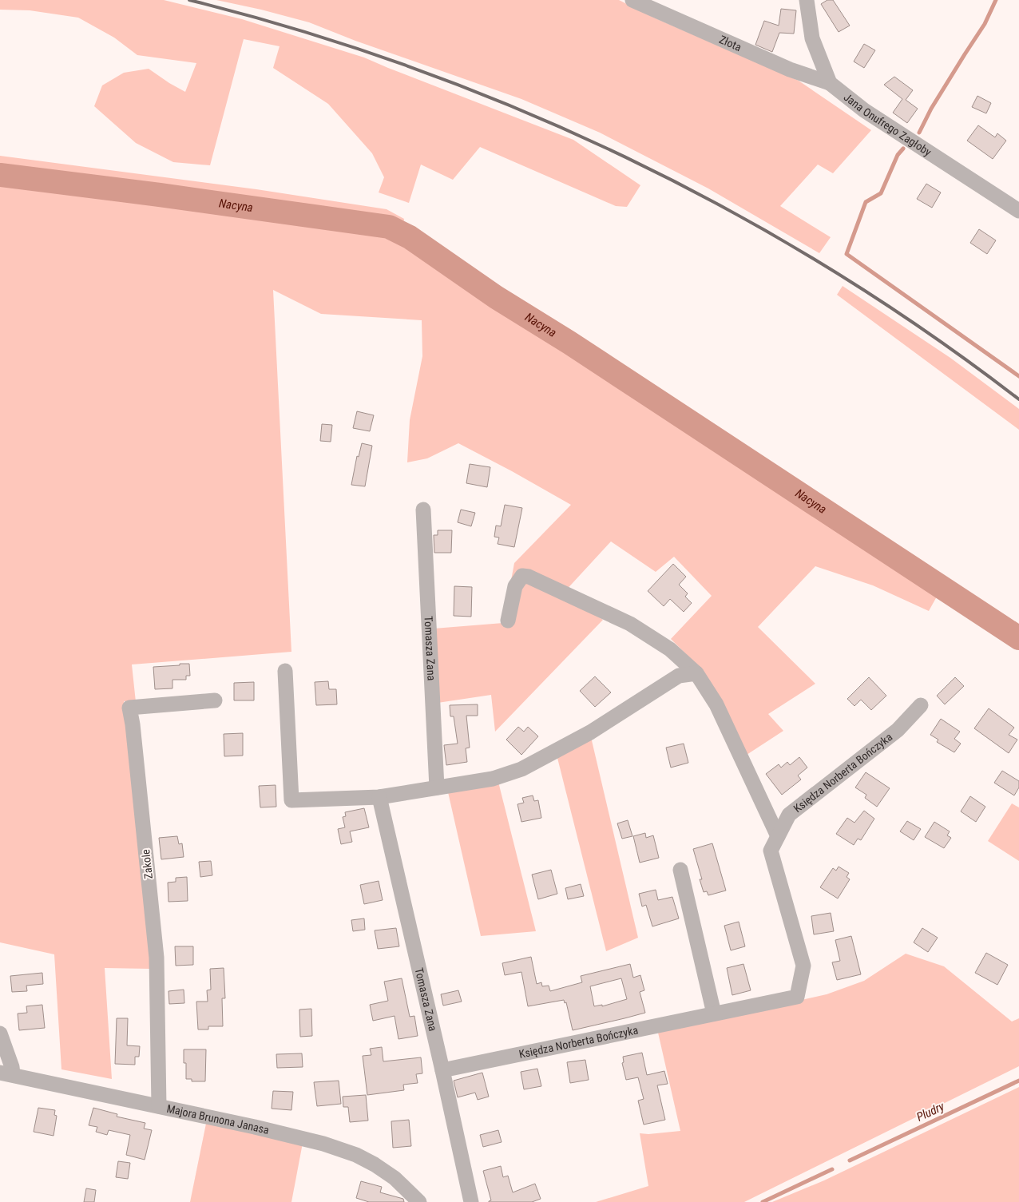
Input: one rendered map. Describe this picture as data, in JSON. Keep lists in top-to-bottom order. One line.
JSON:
{"streets":{"street":["Złota","Jana Onufrego Zagłoby","Tomasza Zana","Księdza Norberta Bończyka","Zakole","Majora Brunona Janasa"]},"crossings":[["Złota","Jana Onufrego Zagłoby"],["Tomasza Zana","Księdza Norberta Bończyka"],["Zakole","Majora Brunona Janasa"]],"water":["Nacyna","Pludry"]}
